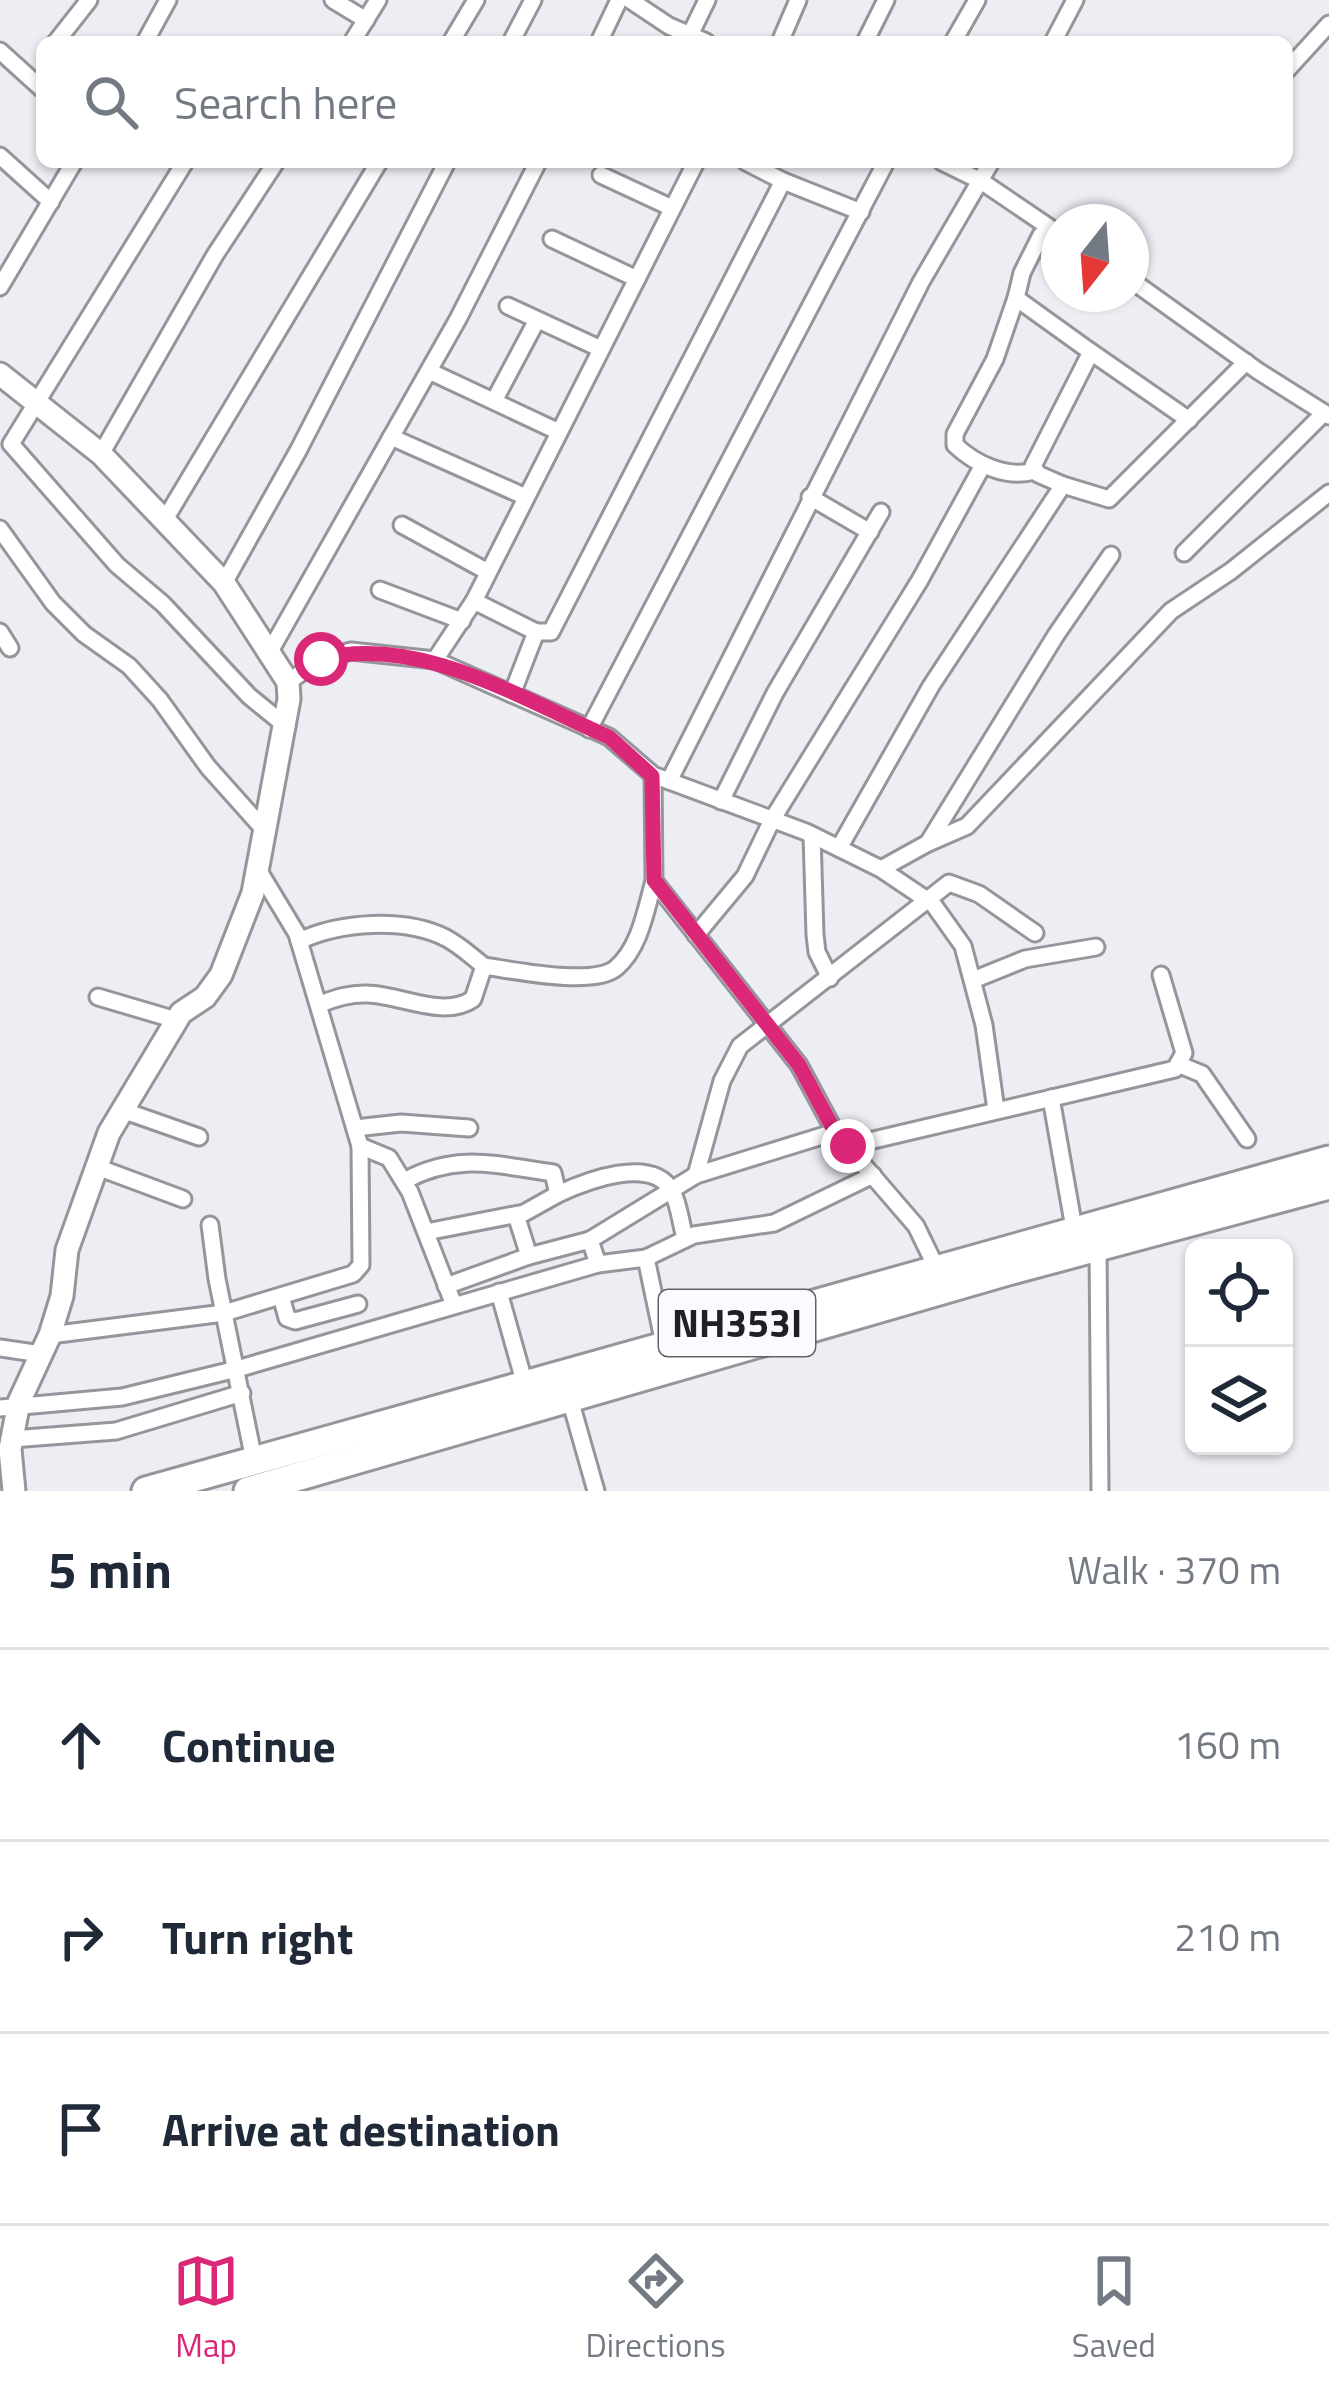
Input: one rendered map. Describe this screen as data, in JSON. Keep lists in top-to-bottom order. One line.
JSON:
{"streets":{"highway":["NH353I"]},"north":"bottom","page":{"search":"Search here","heading":["5 min","Walk · 370 m"],"list":[["Continue","160 m"],["Turn right","210 m"],"Arrive at destination"],"nav":["Map","Directions","Saved"]}}
